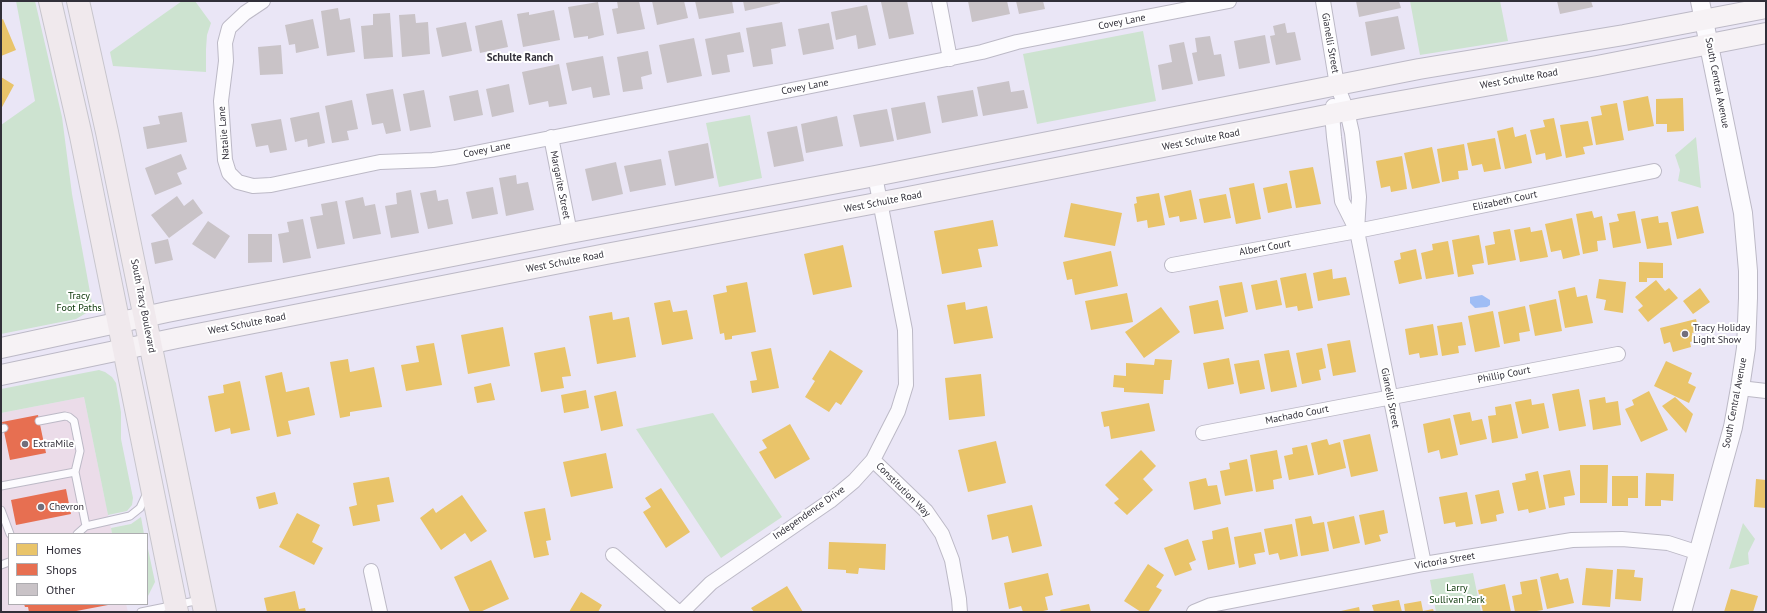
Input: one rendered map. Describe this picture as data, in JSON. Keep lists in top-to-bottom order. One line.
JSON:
{"streets":{"main road":["West Schulte Road","South Tracy Boulevard"],"street":["Covey Lane","Gianelli Street","South Central Avenue","Natalie Lane","Margarite Street","Elizabeth Court","Albert Court","Phillip Court","Machado Court","Constitution Way","Independence Drive","Victoria Street"]},"crossings":[["Covey Lane","Natalie Lane"],["Covey Lane","Margarite Street"],["Gianelli Street","West Schulte Road"],["Gianelli Street","Elizabeth Court"],["Gianelli Street","Albert Court"],["Gianelli Street","Phillip Court"],["Gianelli Street","Machado Court"],["Gianelli Street","Victoria Street"],["West Schulte Road","South Central Avenue"],["West Schulte Road","South Tracy Boulevard"],["West Schulte Road","Independence Drive"],["South Central Avenue","Victoria Street"],["Elizabeth Court","Albert Court"],["Phillip Court","Machado Court"],["Constitution Way","Independence Drive"]],"districts":["Schulte Ranch"],"parks":["Tracy Foot Paths","Larry Sullivan Park"],"places":["Tracy Holiday Light Show","ExtraMile","Chevron"],"legend":["Homes","Shops","Other"]}
